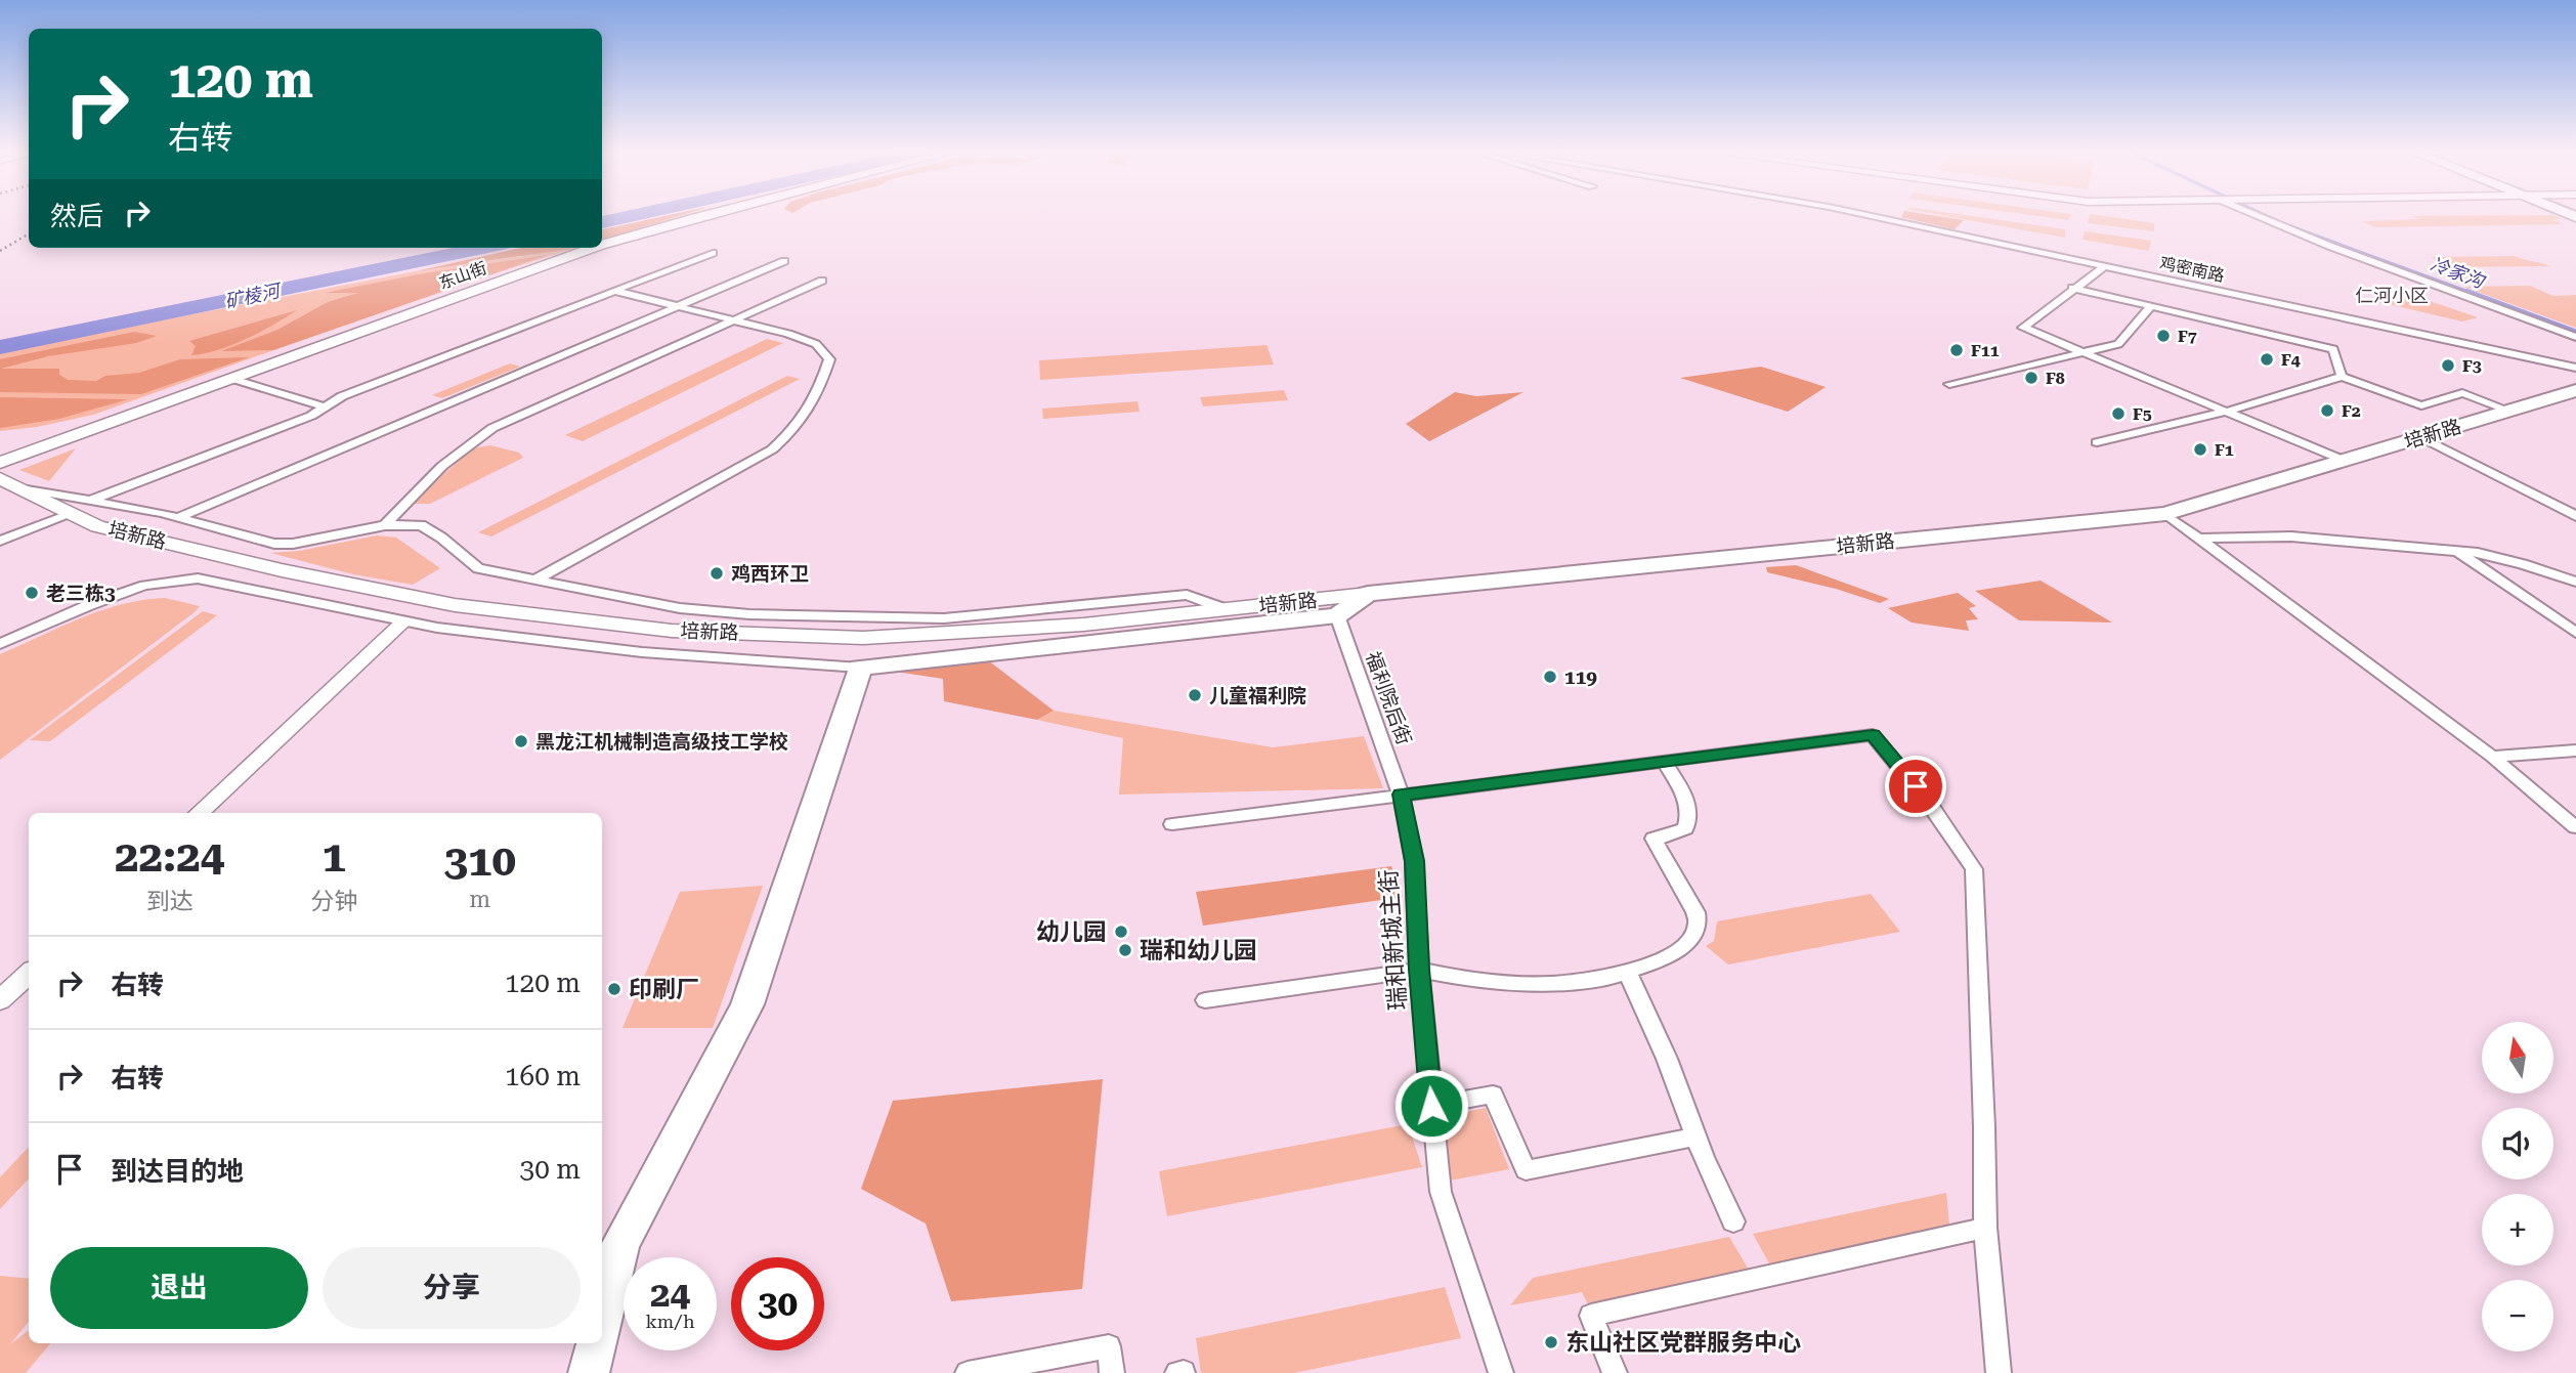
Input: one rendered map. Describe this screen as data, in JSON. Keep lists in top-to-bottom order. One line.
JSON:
{"streets":{"highway":["培新路"],"main road":["东山街"],"street":["鸡密南路","福利院后街","瑞和新城主街"]},"crossings":[["福利院后街","瑞和新城主街"]],"districts":["仁河小区"],"water":["冷家沟","矿棱河"],"places":["F7","F11","F4","F3","F8","F2","F5","F1","鸡西环卫","老三栋3","119","儿童福利院","黑龙江机械制造高级技工学校","幼儿园","瑞和幼儿园","印刷厂","东山社区党群服务中心"],"north":"top","page":{"turn":["120 m","右转"],"then":"然后","eta":["22:24","到达","1","分钟","310","m"],"list":[{"name":"右转","value":"120 m"},{"name":"右转","value":"160 m"},{"name":"到达目的地","value":"30 m"}],"map_buttons":["+","−"],"buttons":["退出","分享"],"speed":"24 km/h","limit":"30"}}
